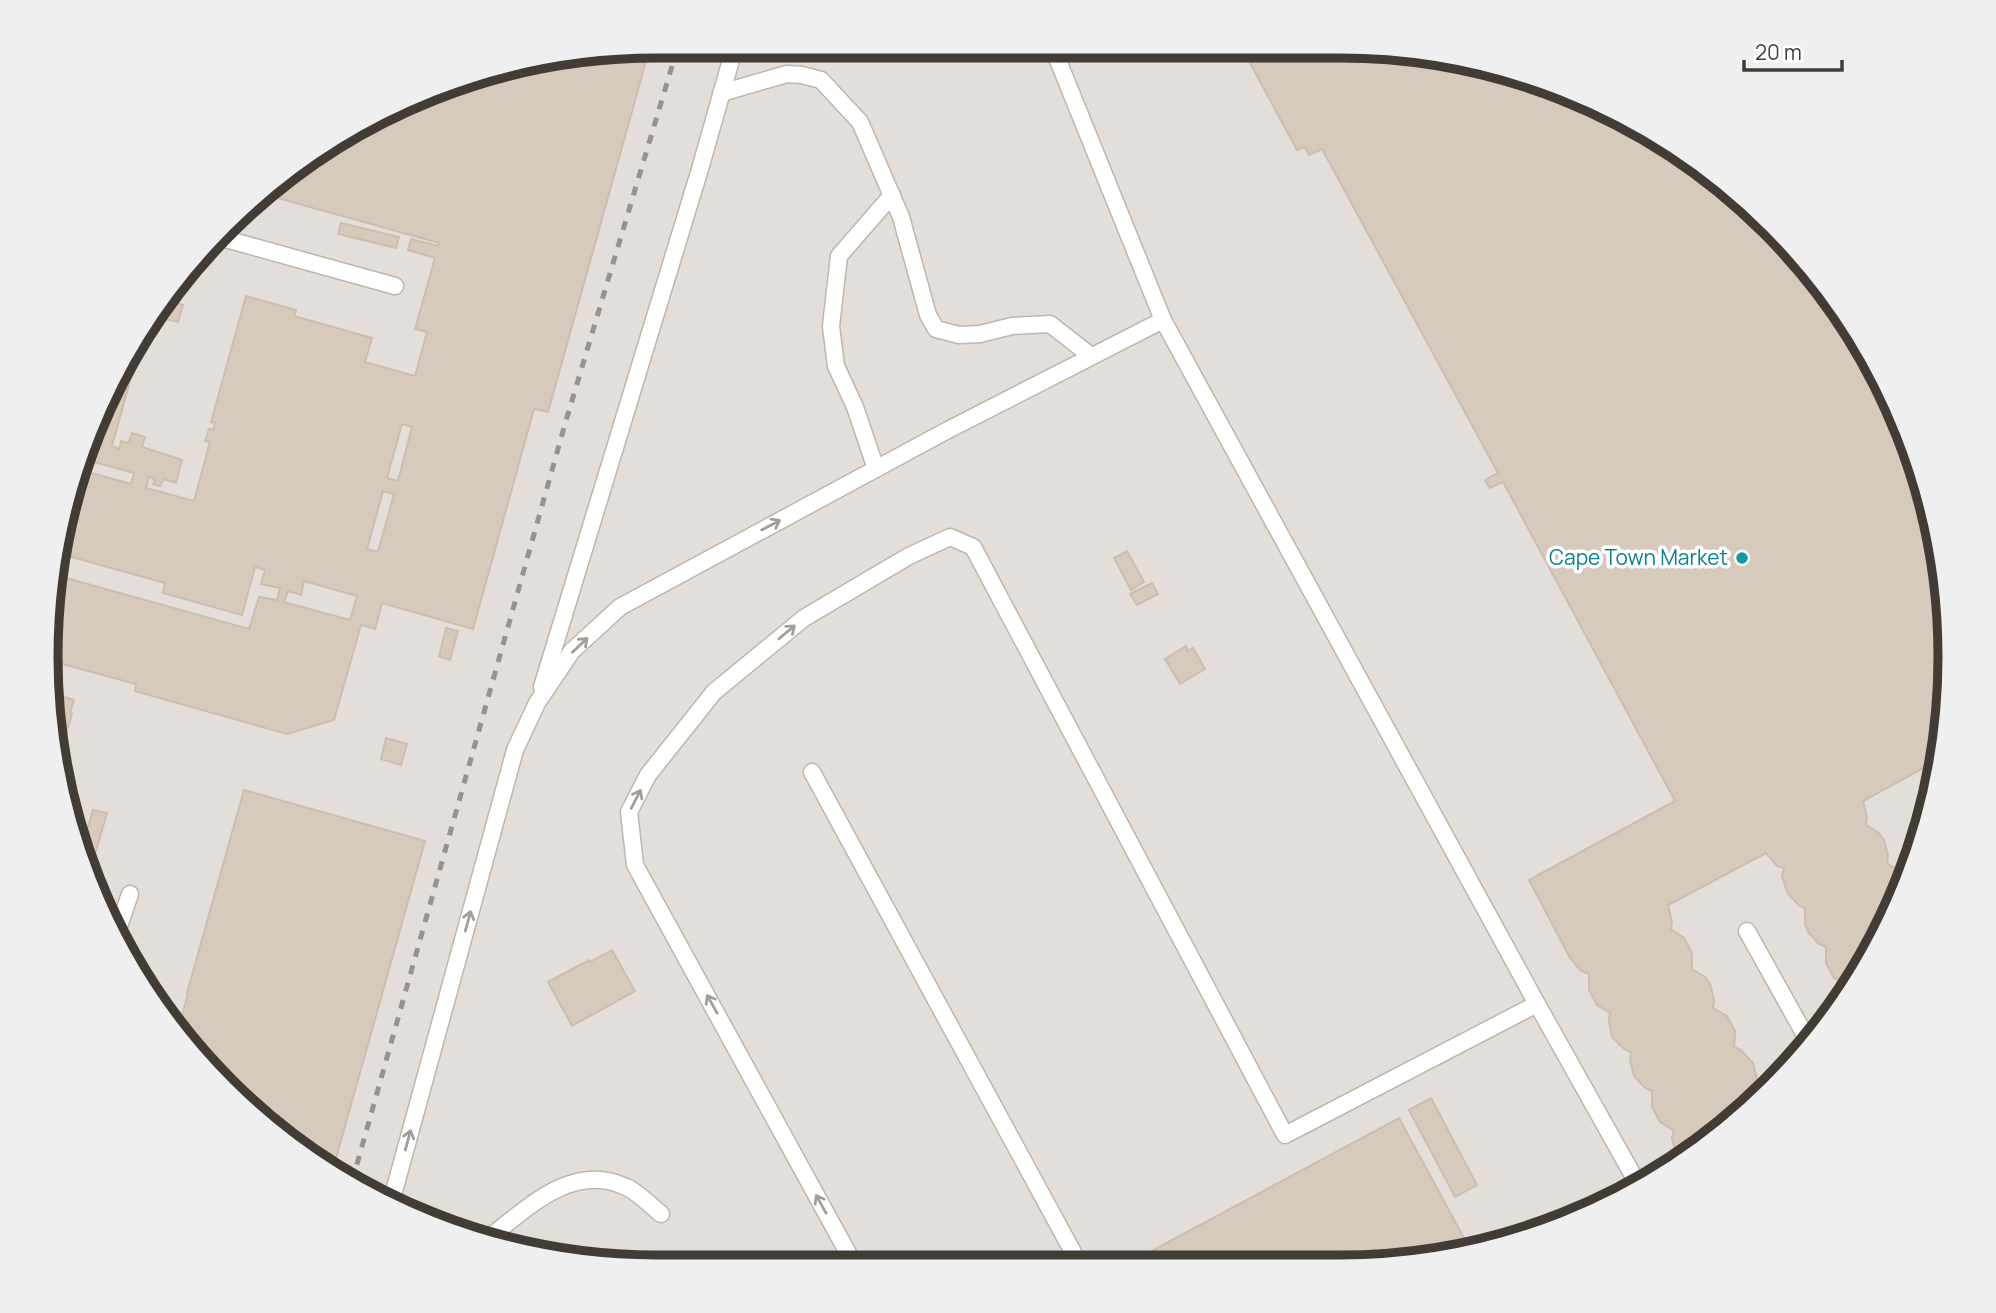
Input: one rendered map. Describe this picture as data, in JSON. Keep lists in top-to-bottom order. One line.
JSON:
{"places":["Cape Town Market"],"scale_bar":"20 m"}
